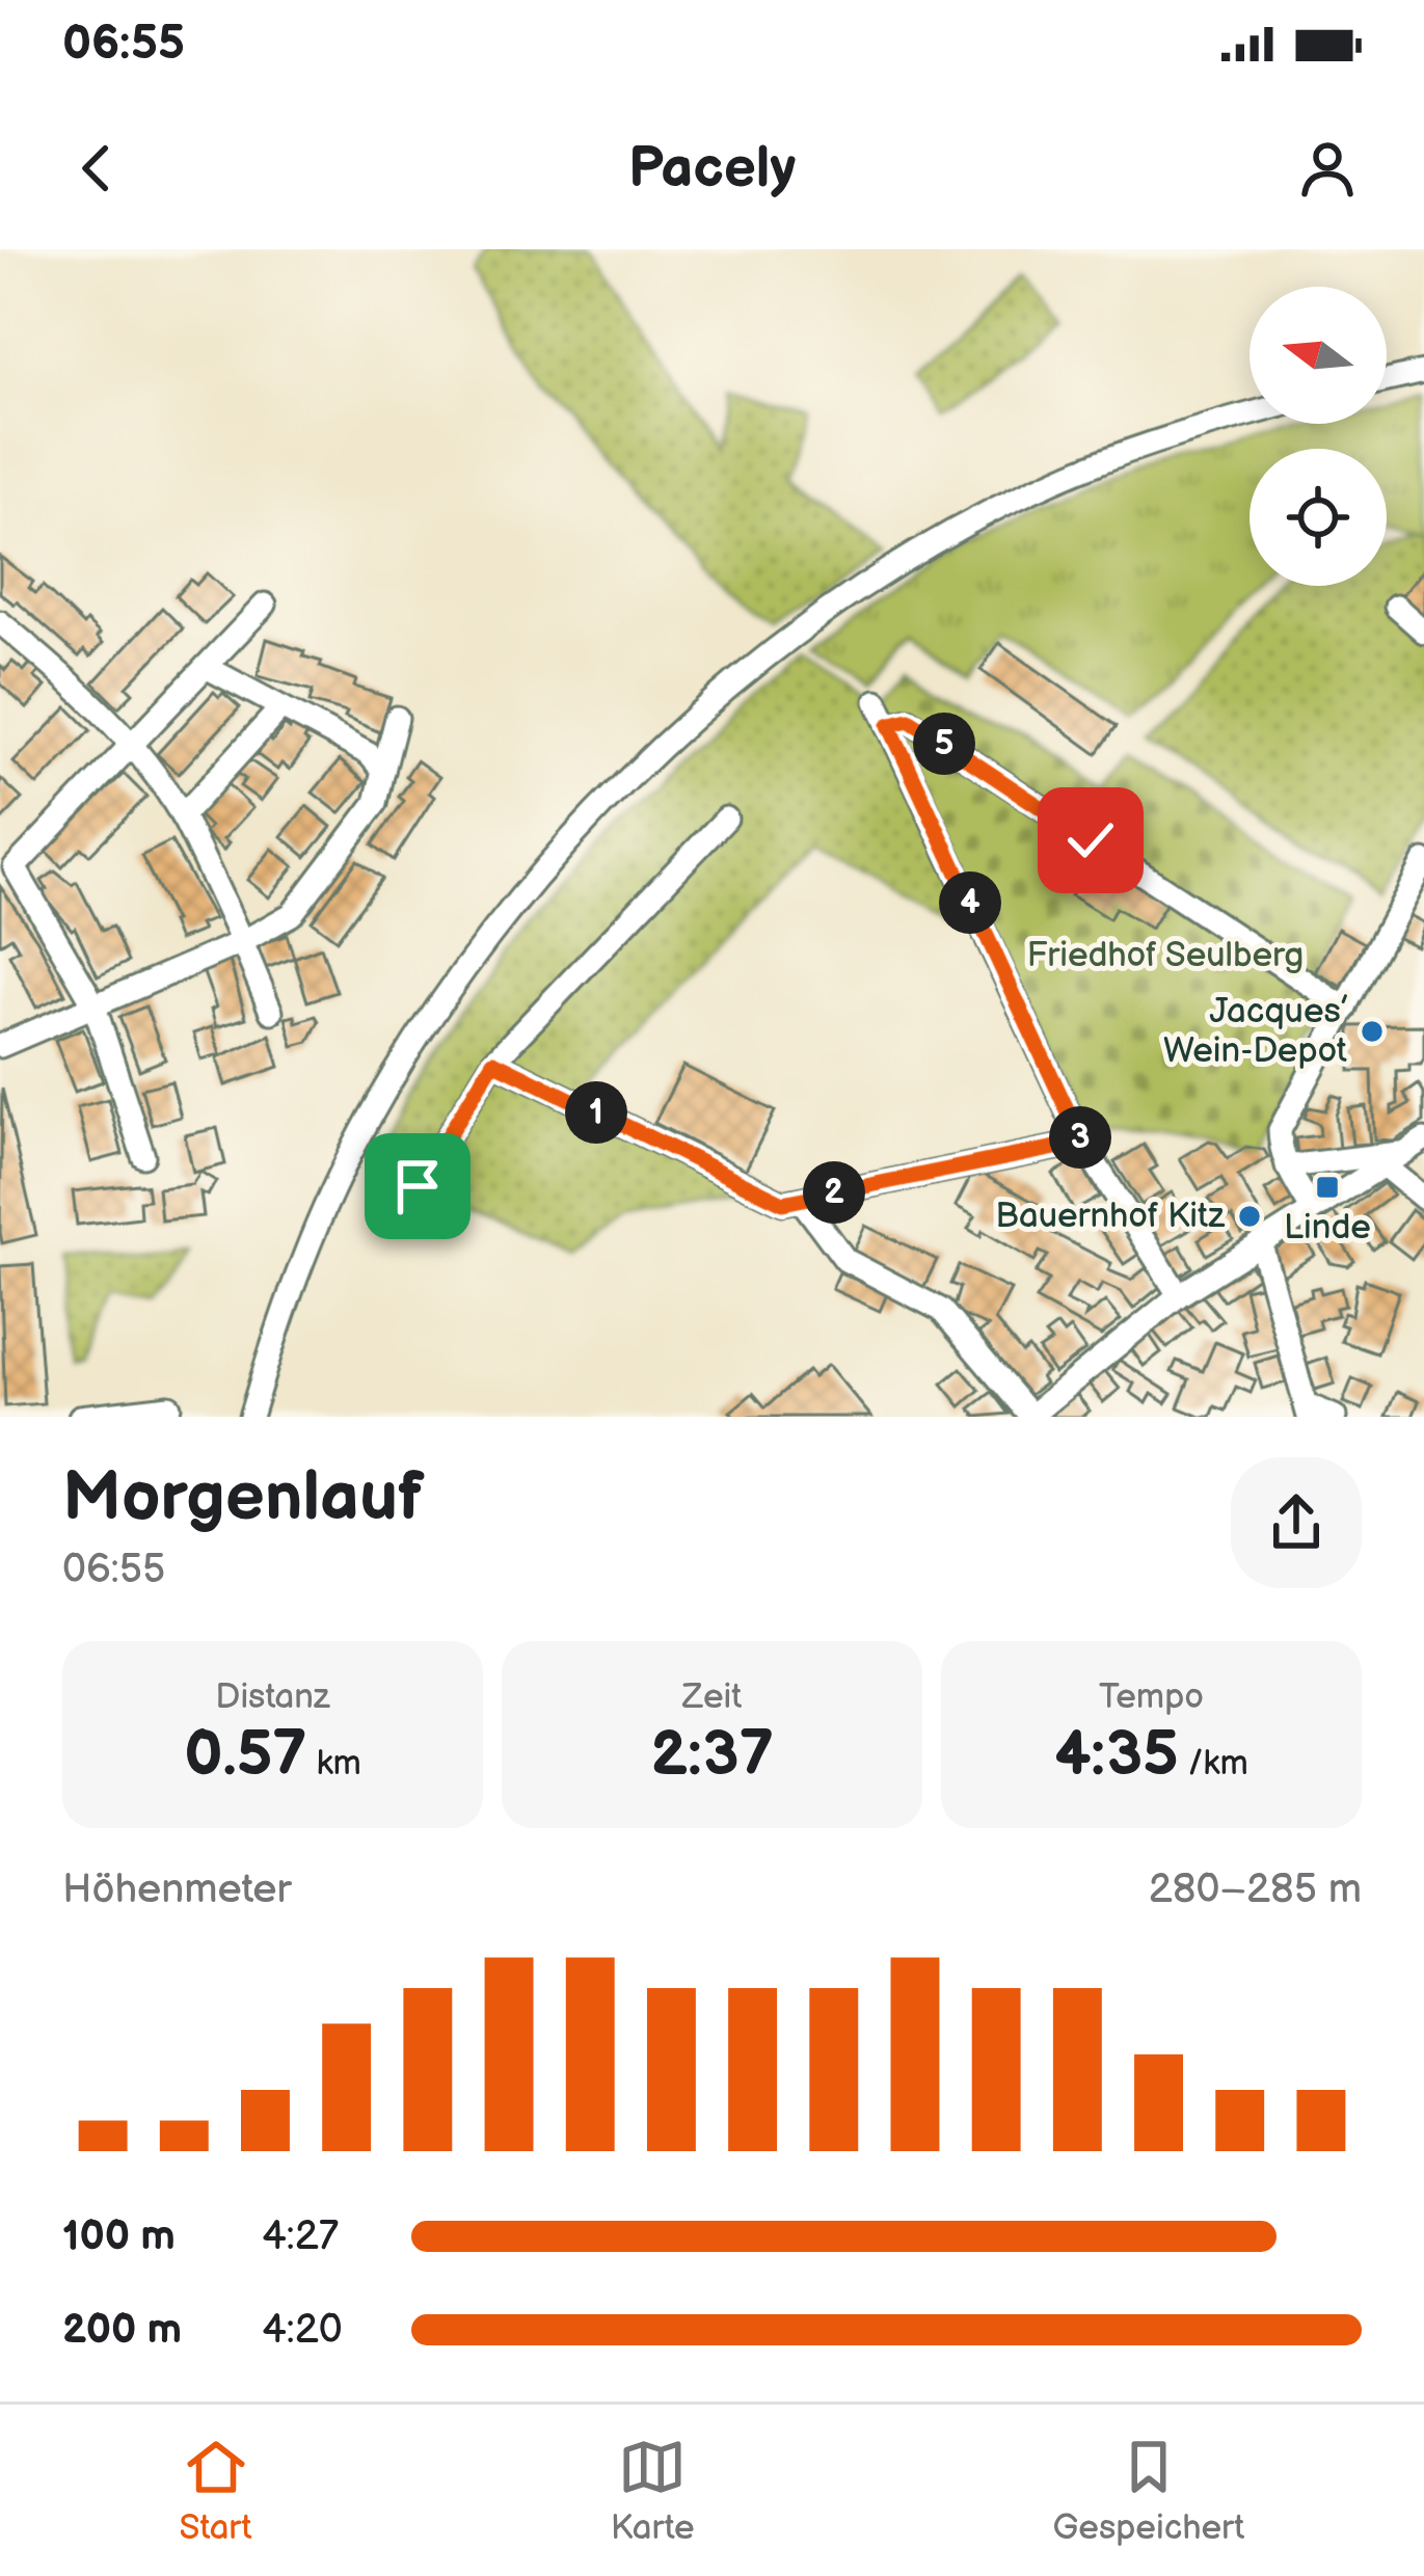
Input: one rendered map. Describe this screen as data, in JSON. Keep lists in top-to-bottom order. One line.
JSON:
{"parks":["Friedhof Seulberg"],"places":{"other":["Jacques’ Wein-Depot","Bauernhof Kitz"],"transit":["Linde"]},"north":"left","page":{"status":"06:55","header":"Pacely","pins":["5","4","1","3","2"],"heading":["Morgenlauf","06:55"],"stats":[["Distanz","0.57 km"],["Zeit","2:37"],["Tempo","4:35 /km"]],"chart":["Höhenmeter","280–285 m"],"list":[{"name":"100 m","note":"4:27"},{"name":"200 m","note":"4:20"}],"tabs":["Start","Karte","Gespeichert"]}}
